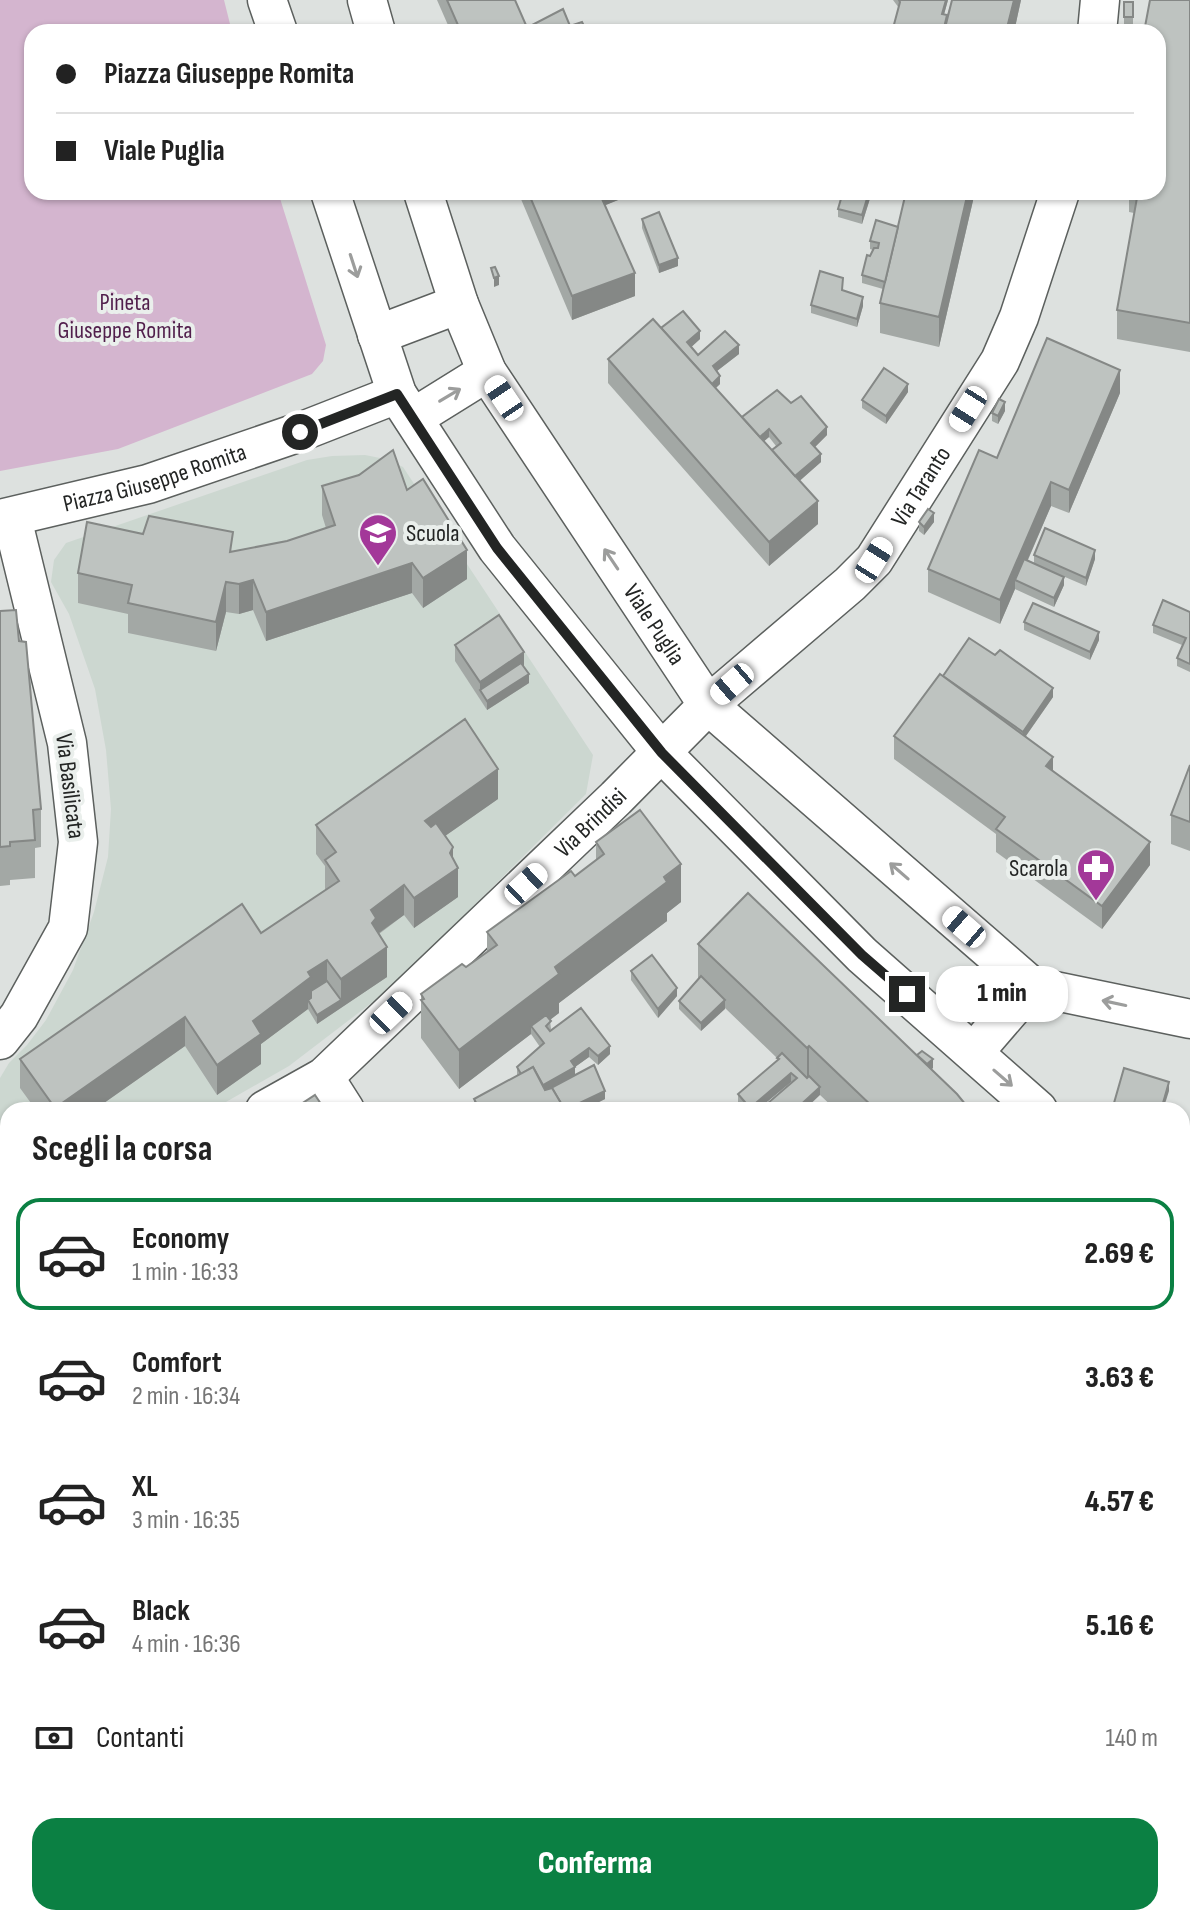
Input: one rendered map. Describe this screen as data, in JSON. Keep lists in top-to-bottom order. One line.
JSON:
{"streets":{"street":["Piazza Giuseppe Romita","Via Taranto","Viale Puglia","Via Basilicata","Via Brindisi"]},"crossings":[["Piazza Giuseppe Romita","Viale Puglia"],["Piazza Giuseppe Romita","Via Basilicata"],["Via Taranto","Viale Puglia"],["Via Taranto","Via Brindisi"]],"parks":["Pineta Giuseppe Romita"],"places":{"school or university":["Scuola"],"pharmacy":["Scarola"]},"page":{"banner":["Piazza Giuseppe Romita","Viale Puglia"],"bubble":"1 min","heading":"Scegli la corsa","list":[{"name":"Economy","note":"1 min · 16:33","value":"2.69 €"},{"name":"Comfort","note":"2 min · 16:34","value":"3.63 €"},{"name":"XL","note":"3 min · 16:35","value":"4.57 €"},{"name":"Black","note":"4 min · 16:36","value":"5.16 €"}],"pay":["Contanti","140 m"],"buttons":"Conferma"}}
